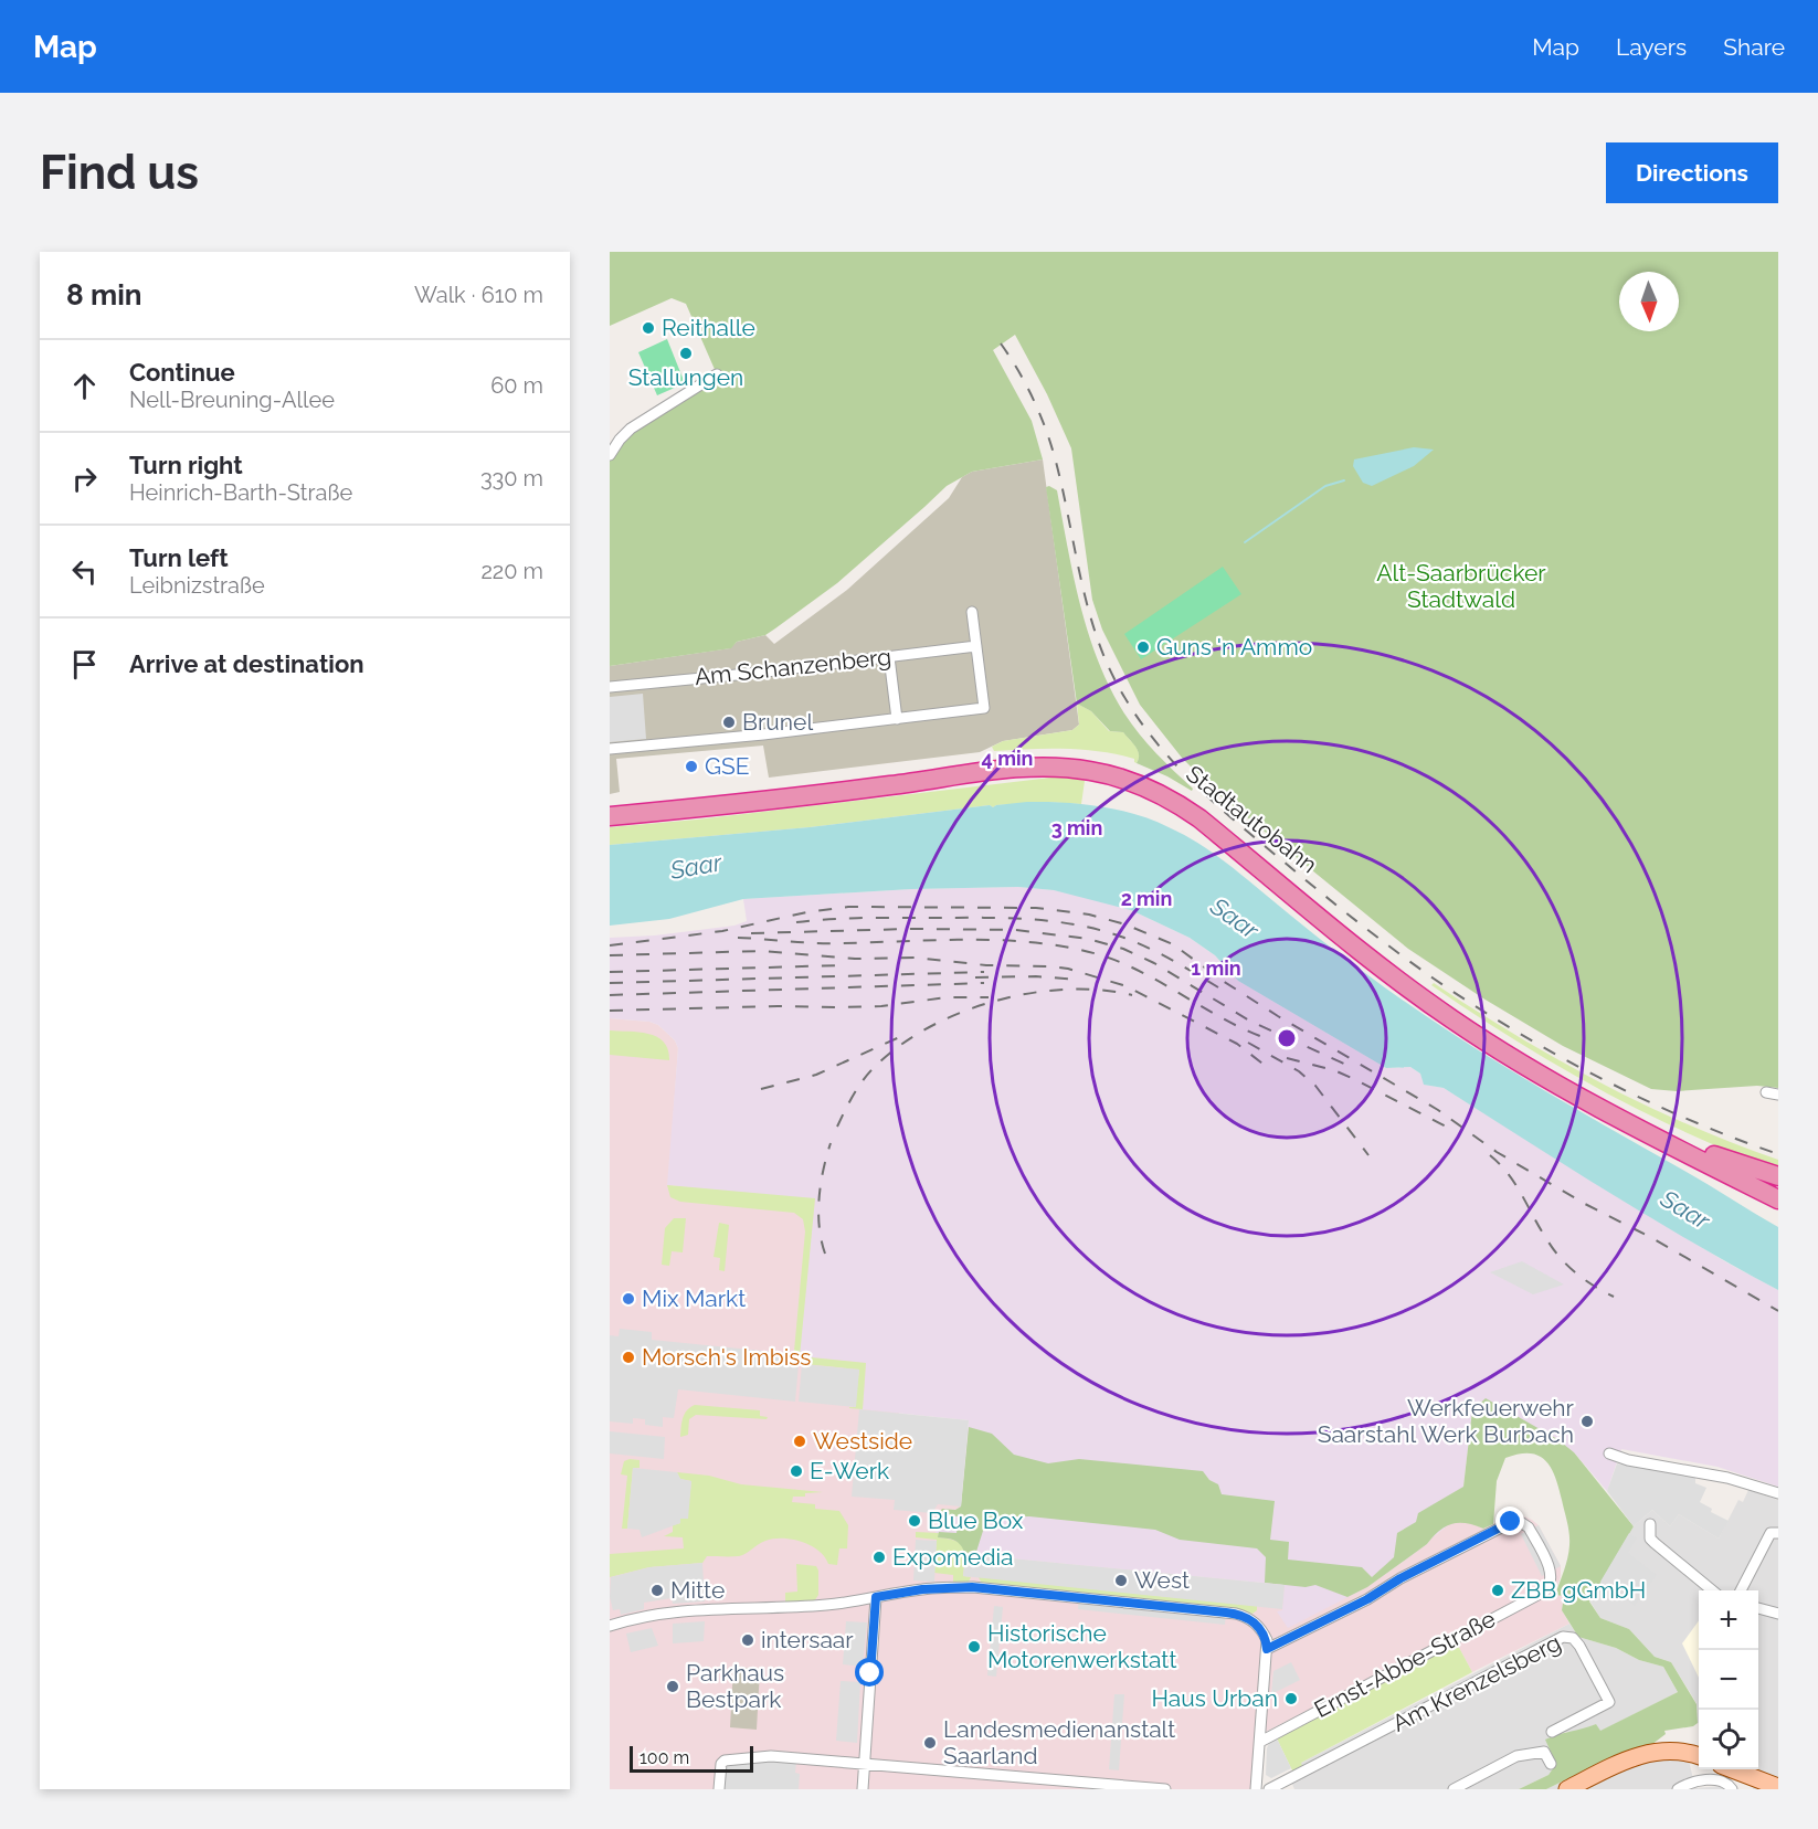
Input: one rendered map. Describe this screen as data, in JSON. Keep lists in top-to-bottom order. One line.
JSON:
{"streets":{"highway":["Stadtautobahn"],"street":["Am Schanzenberg","Ernst-Abbe-Straße","Am Krenzelsberg"]},"water":["Saar"],"parks":["Alt-Saarbrücker Stadtwald"],"places":["Reithalle","Stallungen","Guns 'n Ammo","Brunel","GSE","Mix Markt","Morsch's Imbiss","Werkfeuerwehr Saarstahl Werk Burbach","Westside","E-Werk","Blue Box","Expomedia","West","Mitte","ZBB gGmbH","intersaar","Historische Motorenwerkstatt","Parkhaus Bestpark","Haus Urban","Landesmedienanstalt Saarland"],"scale_bar":"100 m","north":"bottom","page":{"header":"Map","nav":["Map","Layers","Share"],"buttons":"Directions","title":"Find us","heading":["8 min","Walk · 610 m"],"list":[["Continue","Nell-Breuning-Allee","60 m"],["Turn right","Heinrich-Barth-Straße","330 m"],["Turn left","Leibnizstraße","220 m"],"Arrive at destination"],"map_buttons":["+","−"],"scale":"100 m"},"rings":["4 min","3 min","2 min","1 min"]}
